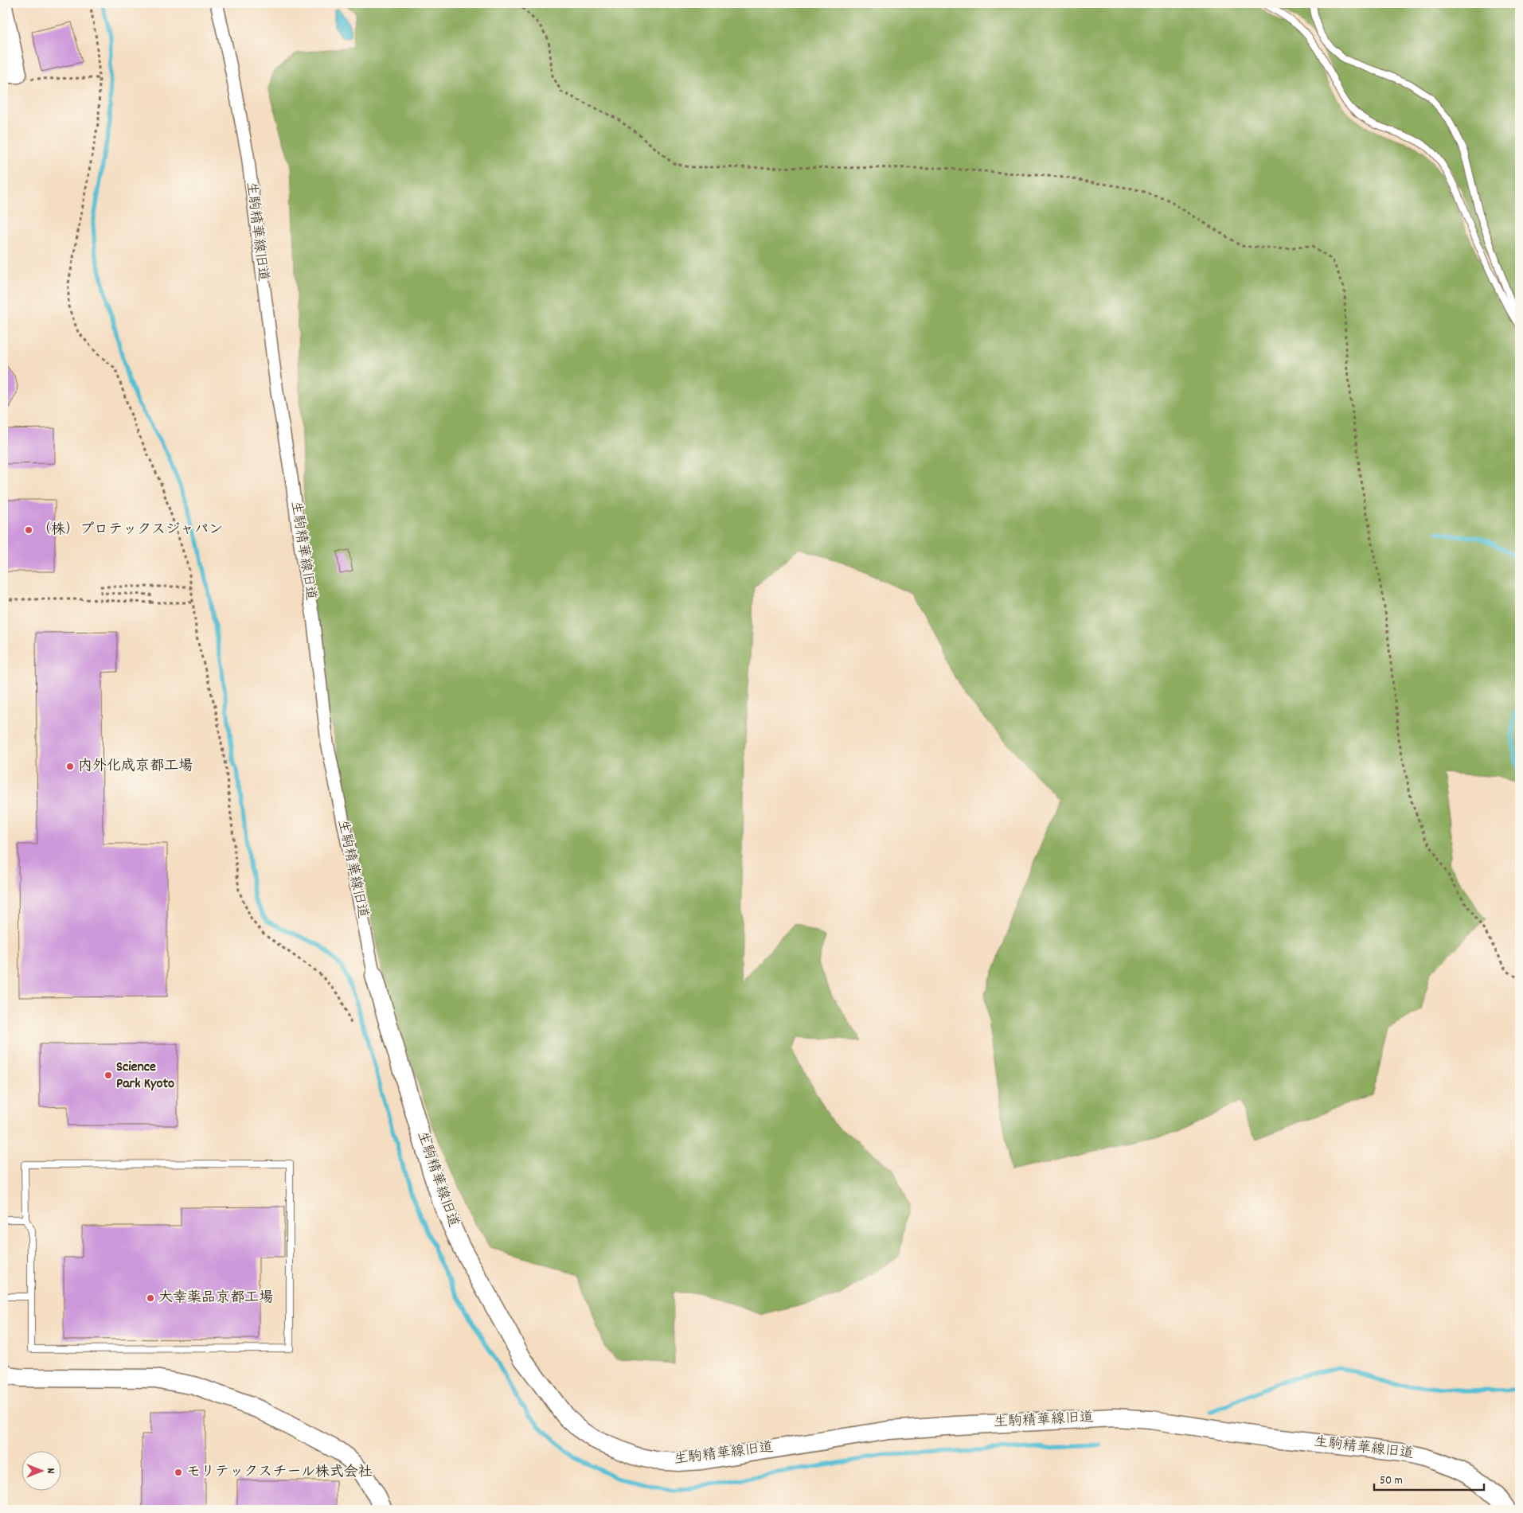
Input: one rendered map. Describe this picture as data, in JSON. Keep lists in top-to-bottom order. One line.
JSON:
{"streets":{"street":["生駒精華線旧道"]},"places":["（株）プロテックスジャパン","内外化成京都工場","Science Park Kyoto","大幸薬品京都工場","モリテックスチール株式会社"],"scale_bar":"50 m","north":"right"}
